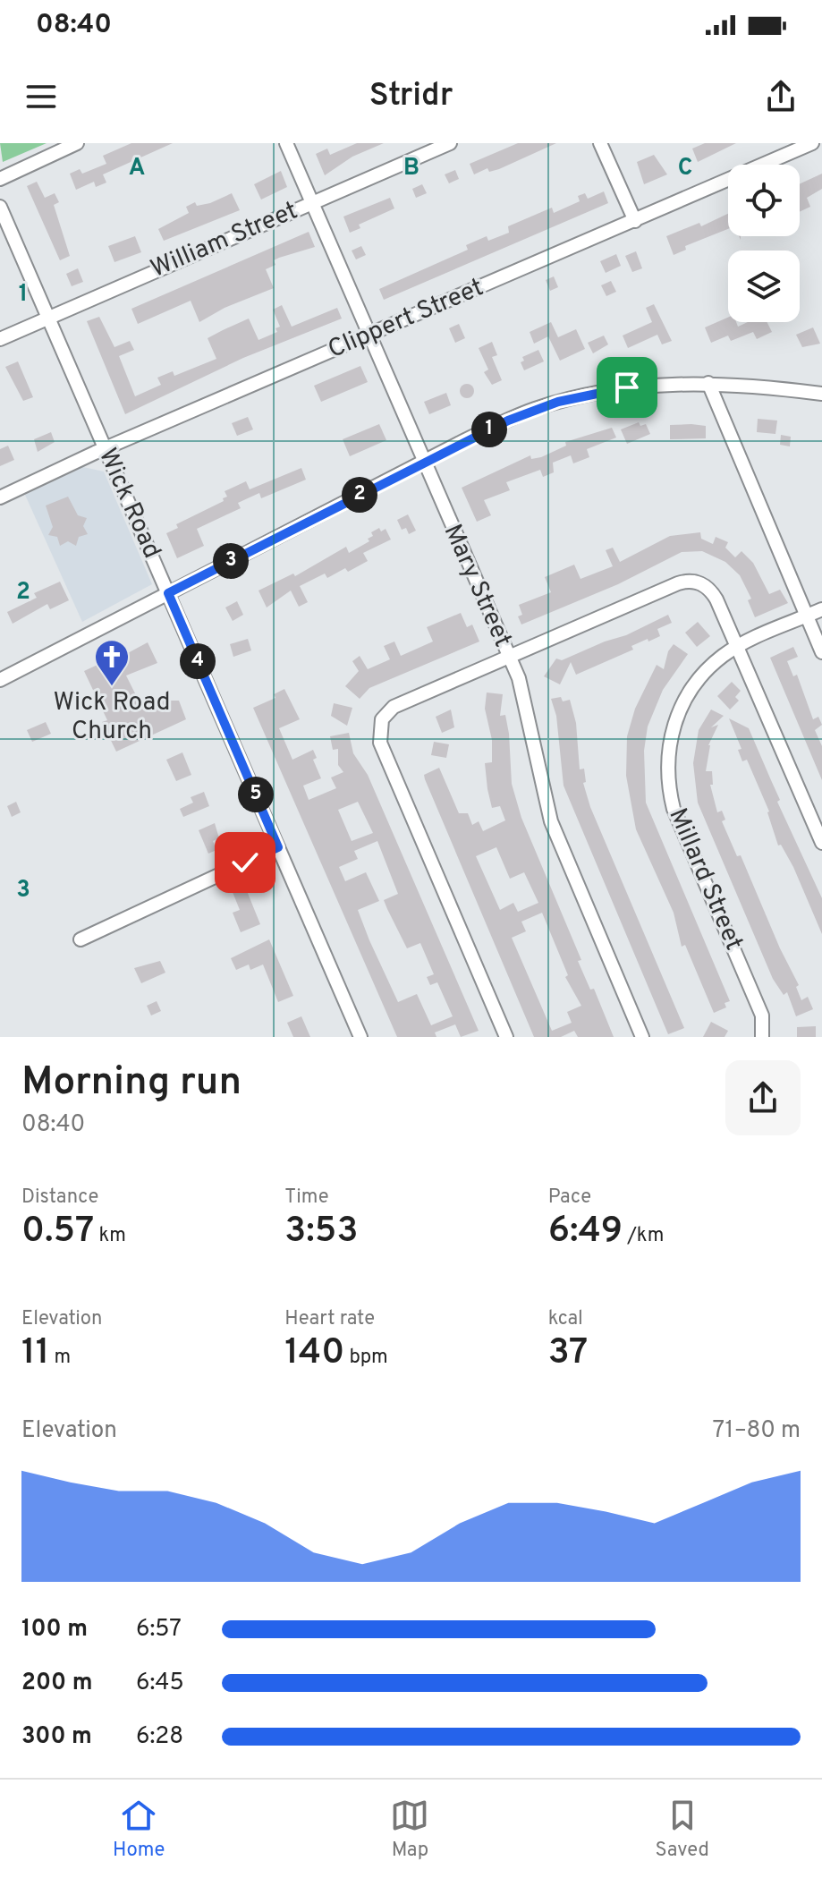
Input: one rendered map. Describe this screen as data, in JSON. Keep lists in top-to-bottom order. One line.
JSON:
{"streets":{"street":["William Street","Clippert Street","Wick Road","Mary Street","Millard Street"]},"crossings":[["William Street","Wick Road"],["William Street","Mary Street"],["Clippert Street","Wick Road"],["Clippert Street","Mary Street"]],"places":{"church":["Wick Road Church"]},"page":{"status":"08:40","header":"Stridr","pins":["1","2","3","4","5"],"heading":["Morning run","08:40"],"stats":[["Distance","0.57 km"],["Time","3:53"],["Pace","6:49 /km"],["Elevation","11 m"],["Heart rate","140 bpm"],["kcal","37"]],"chart":["Elevation","71–80 m"],"list":[{"name":"100 m","note":"6:57"},{"name":"200 m","note":"6:45"},{"name":"300 m","note":"6:28"}],"tabs":["Home","Map","Saved"]},"grid":{"columns":["A","B","C"],"rows":["1","2","3"]}}
